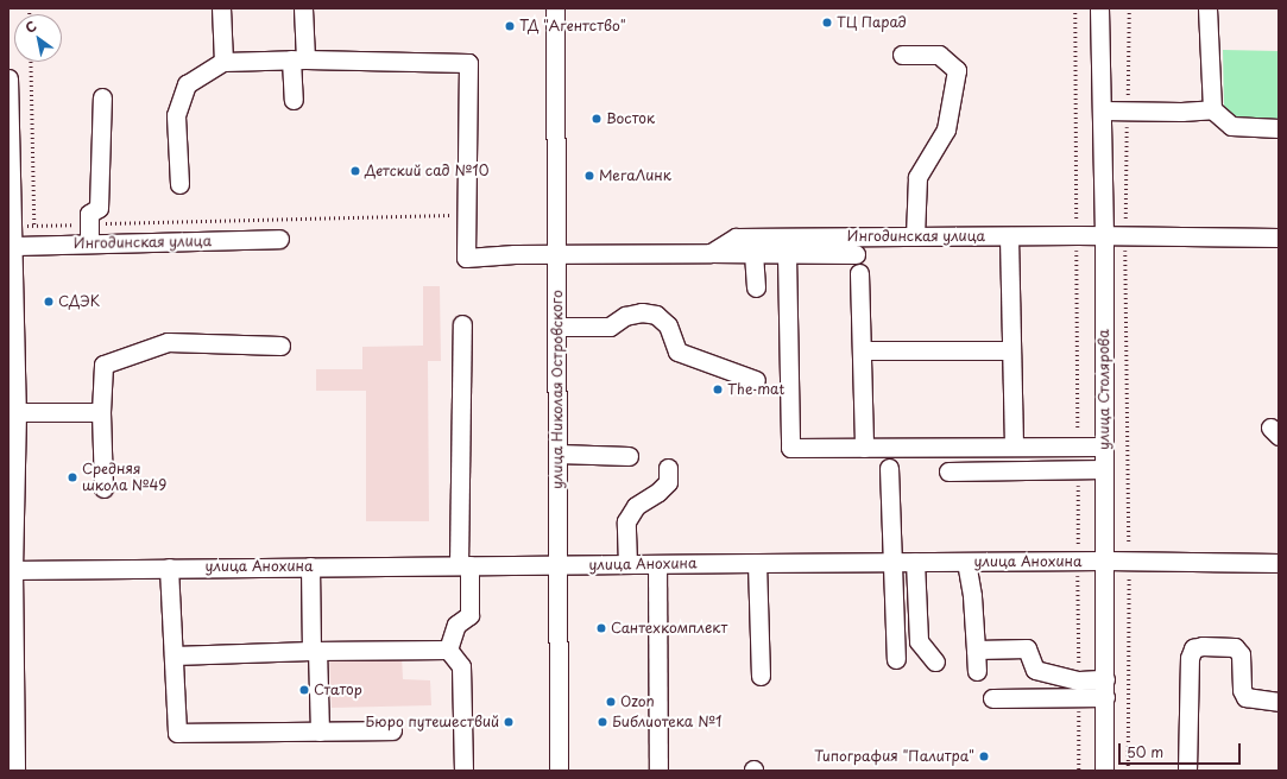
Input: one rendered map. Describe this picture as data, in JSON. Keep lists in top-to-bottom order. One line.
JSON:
{"streets":{"street":["Ингодинская улица","улица Николая Островского","улица Столярова","улица Анохина"]},"crossings":[["Ингодинская улица","улица Столярова"],["улица Николая Островского","улица Анохина"],["улица Столярова","улица Анохина"]],"places":["ТЦ Парад","ТД \"Агентство\"","Восток","Детский сад №10","МегаЛинк","СДЭК","The mat","Средняя школа №49","Сантехкомплект","Статор","Ozon","Бюро путешествий","Библиотека №1","Типография \"Палитра\""],"scale_bar":"50 m","north":"top left"}
